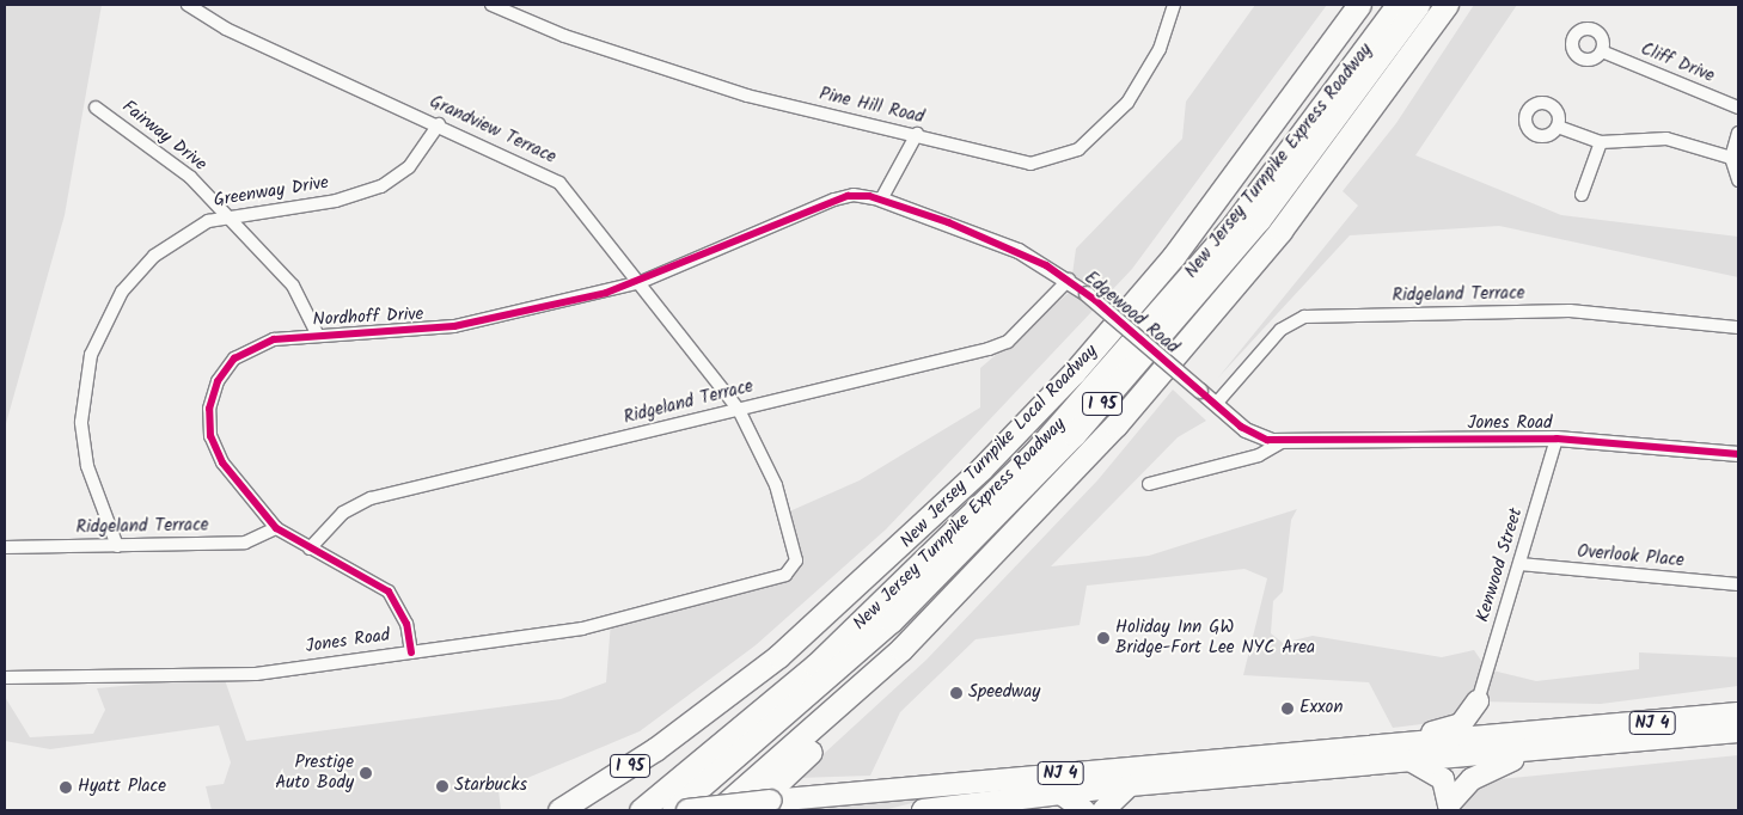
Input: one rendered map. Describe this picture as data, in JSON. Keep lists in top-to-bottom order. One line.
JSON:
{"streets":{"highway":["New Jersey Turnpike Express Roadway","I 95","New Jersey Turnpike Local Roadway","NJ 4"],"street":["Cliff Drive","Pine Hill Road","Grandview Terrace","Fairway Drive","Greenway Drive","Ridgeland Terrace","Edgewood Road","Nordhoff Drive","Jones Road","Overlook Place","Kenwood Street"]},"crossings":[["Grandview Terrace","Greenway Drive"],["Grandview Terrace","Ridgeland Terrace"],["Grandview Terrace","Nordhoff Drive"],["Grandview Terrace","Jones Road"],["Fairway Drive","Greenway Drive"],["Fairway Drive","Nordhoff Drive"],["Greenway Drive","Ridgeland Terrace"],["Ridgeland Terrace","Edgewood Road"],["Ridgeland Terrace","Nordhoff Drive"],["Edgewood Road","Nordhoff Drive"],["Edgewood Road","Jones Road"],["Nordhoff Drive","Jones Road"],["Jones Road","Kenwood Street"],["Overlook Place","Kenwood Street"]],"places":["Holiday Inn GW Bridge-Fort Lee NYC Area","Speedway","Exxon","Prestige Auto Body","Starbucks","Hyatt Place"]}
